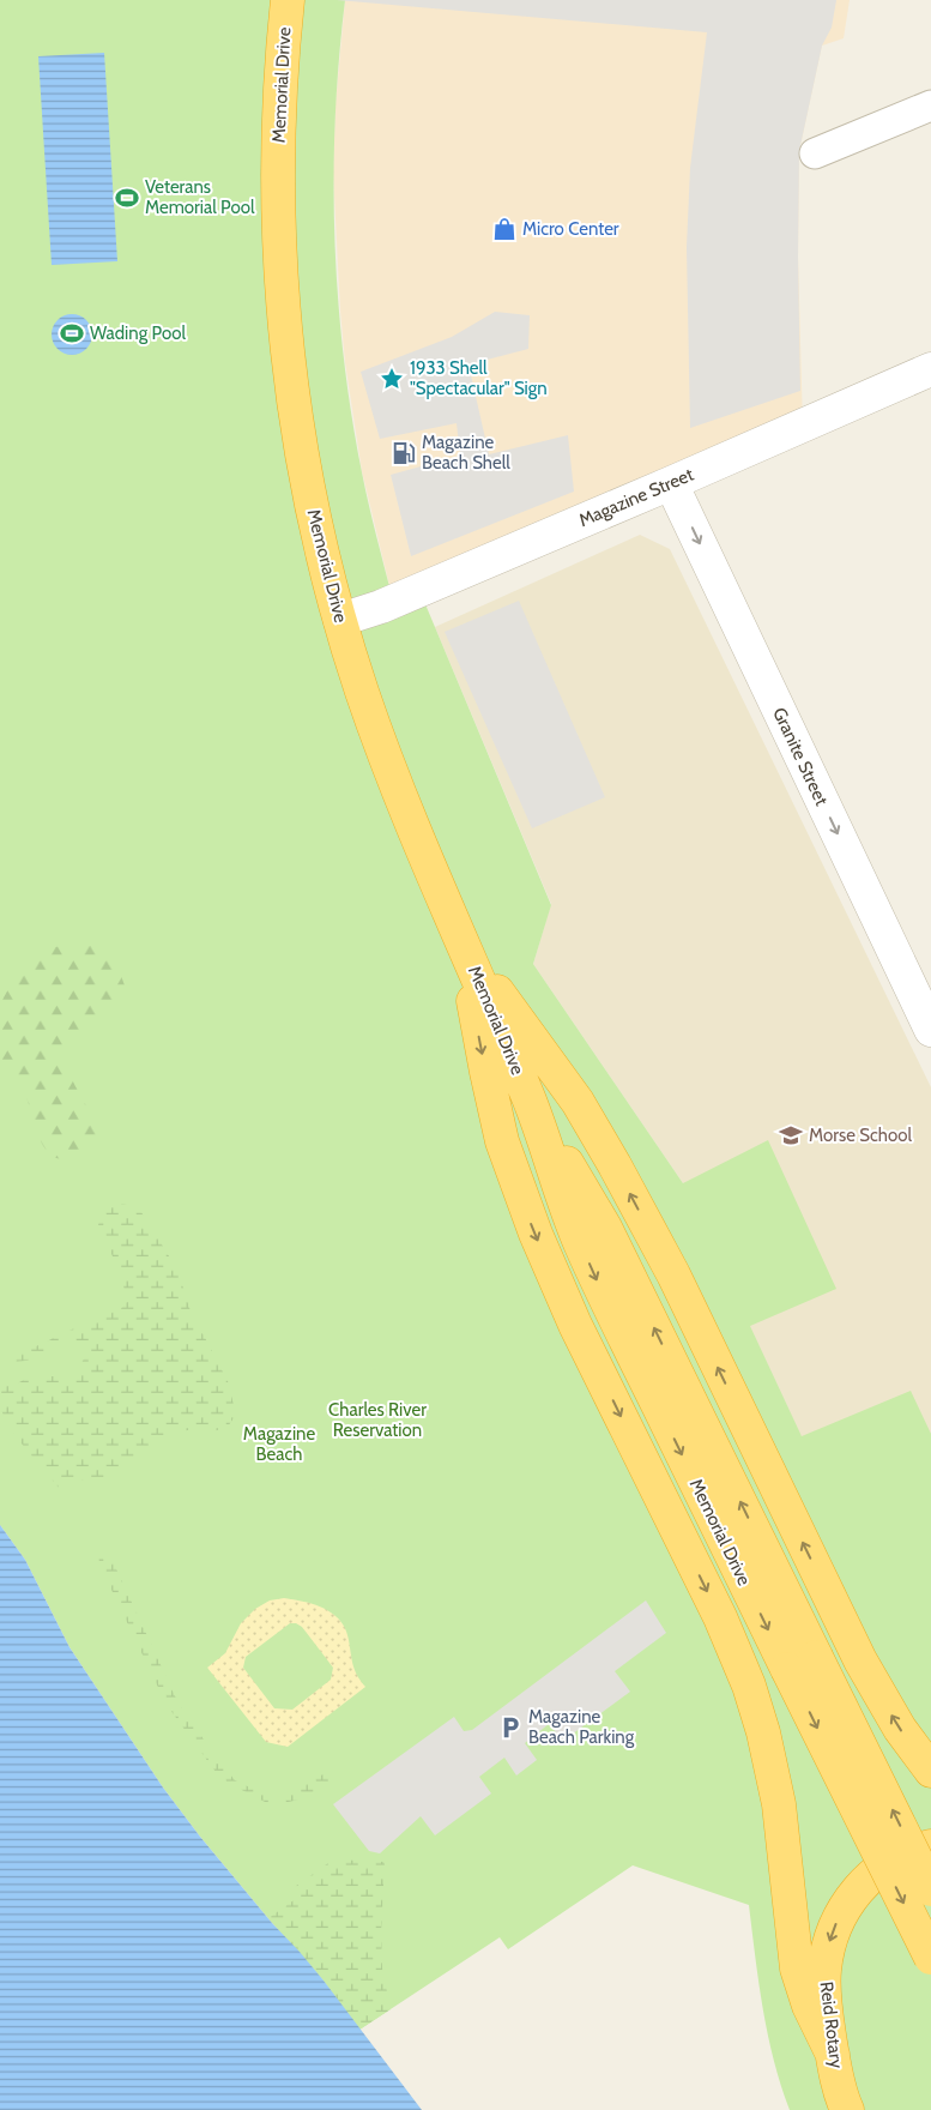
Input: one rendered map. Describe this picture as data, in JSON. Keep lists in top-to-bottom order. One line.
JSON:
{"streets":{"highway":["Memorial Drive","Reid Rotary"],"street":["Magazine Street","Granite Street"]},"crossings":[["Memorial Drive","Magazine Street"],["Magazine Street","Granite Street"]],"one_way":["Granite Street","Reid Rotary"],"parks":["Charles River Reservation","Magazine Beach"],"places":{"sports":["Veterans Memorial Pool","Wading Pool"],"shop":["Micro Center"],"place":["1933 Shell \"Spectacular\" Sign"],"fuel station":["Magazine Beach Shell"],"school or university":["Morse School"],"parking":["Magazine Beach Parking"]}}
